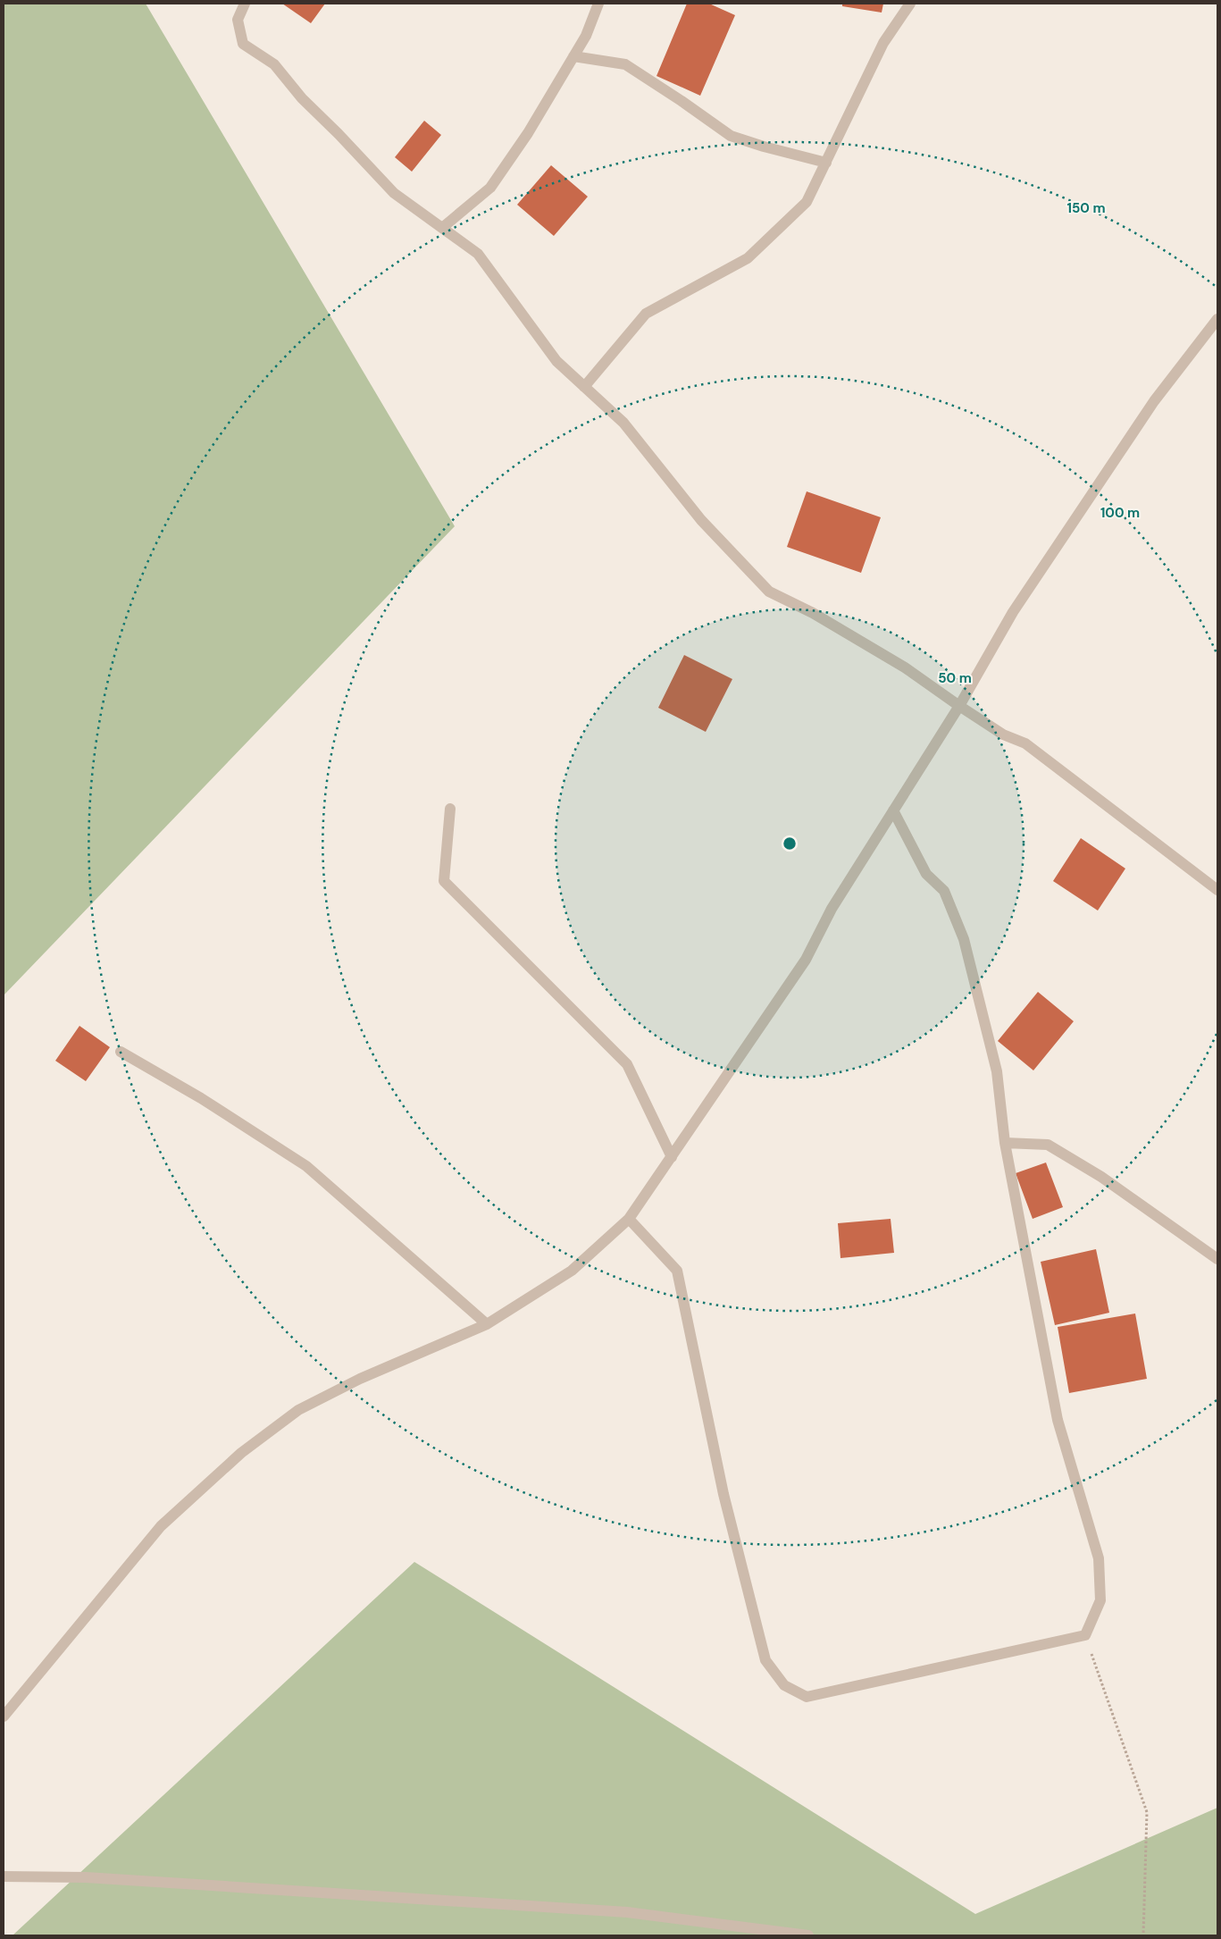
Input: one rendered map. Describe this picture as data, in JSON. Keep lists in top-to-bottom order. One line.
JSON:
{"rings":["150 m","100 m","50 m"]}
